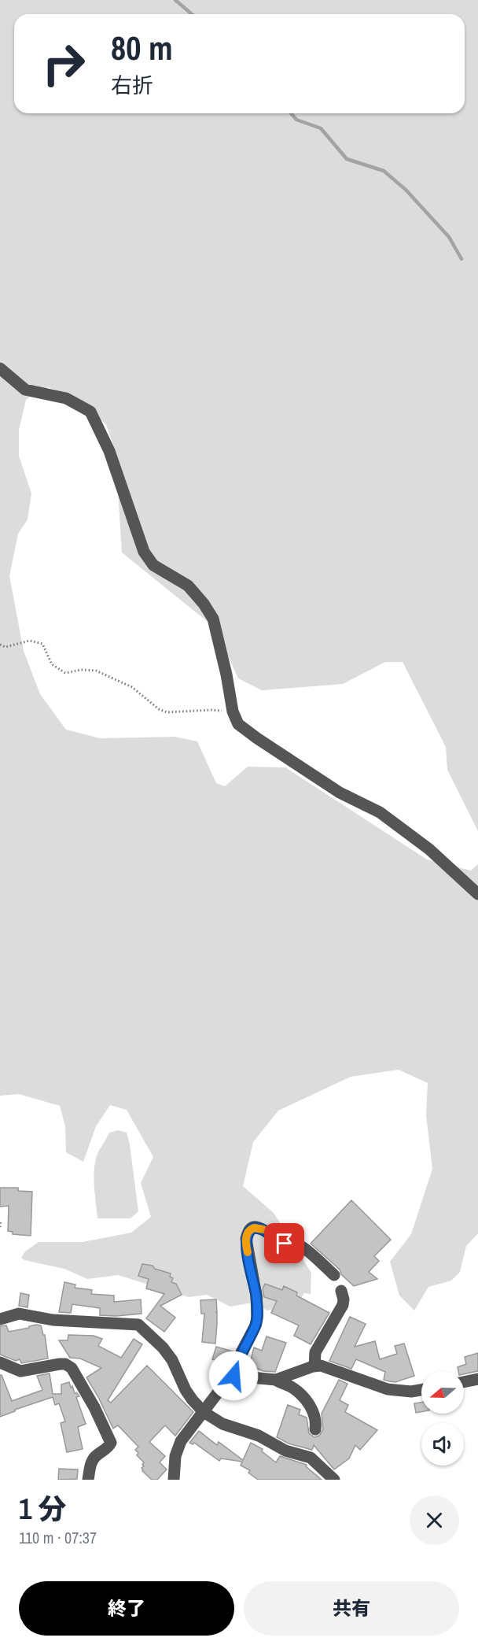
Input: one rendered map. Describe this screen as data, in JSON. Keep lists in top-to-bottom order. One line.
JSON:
{"north":"left","page":{"turn":["80 m","右折"],"heading":["1 分","110 m · 07:37"],"buttons":["終了","共有"]}}
